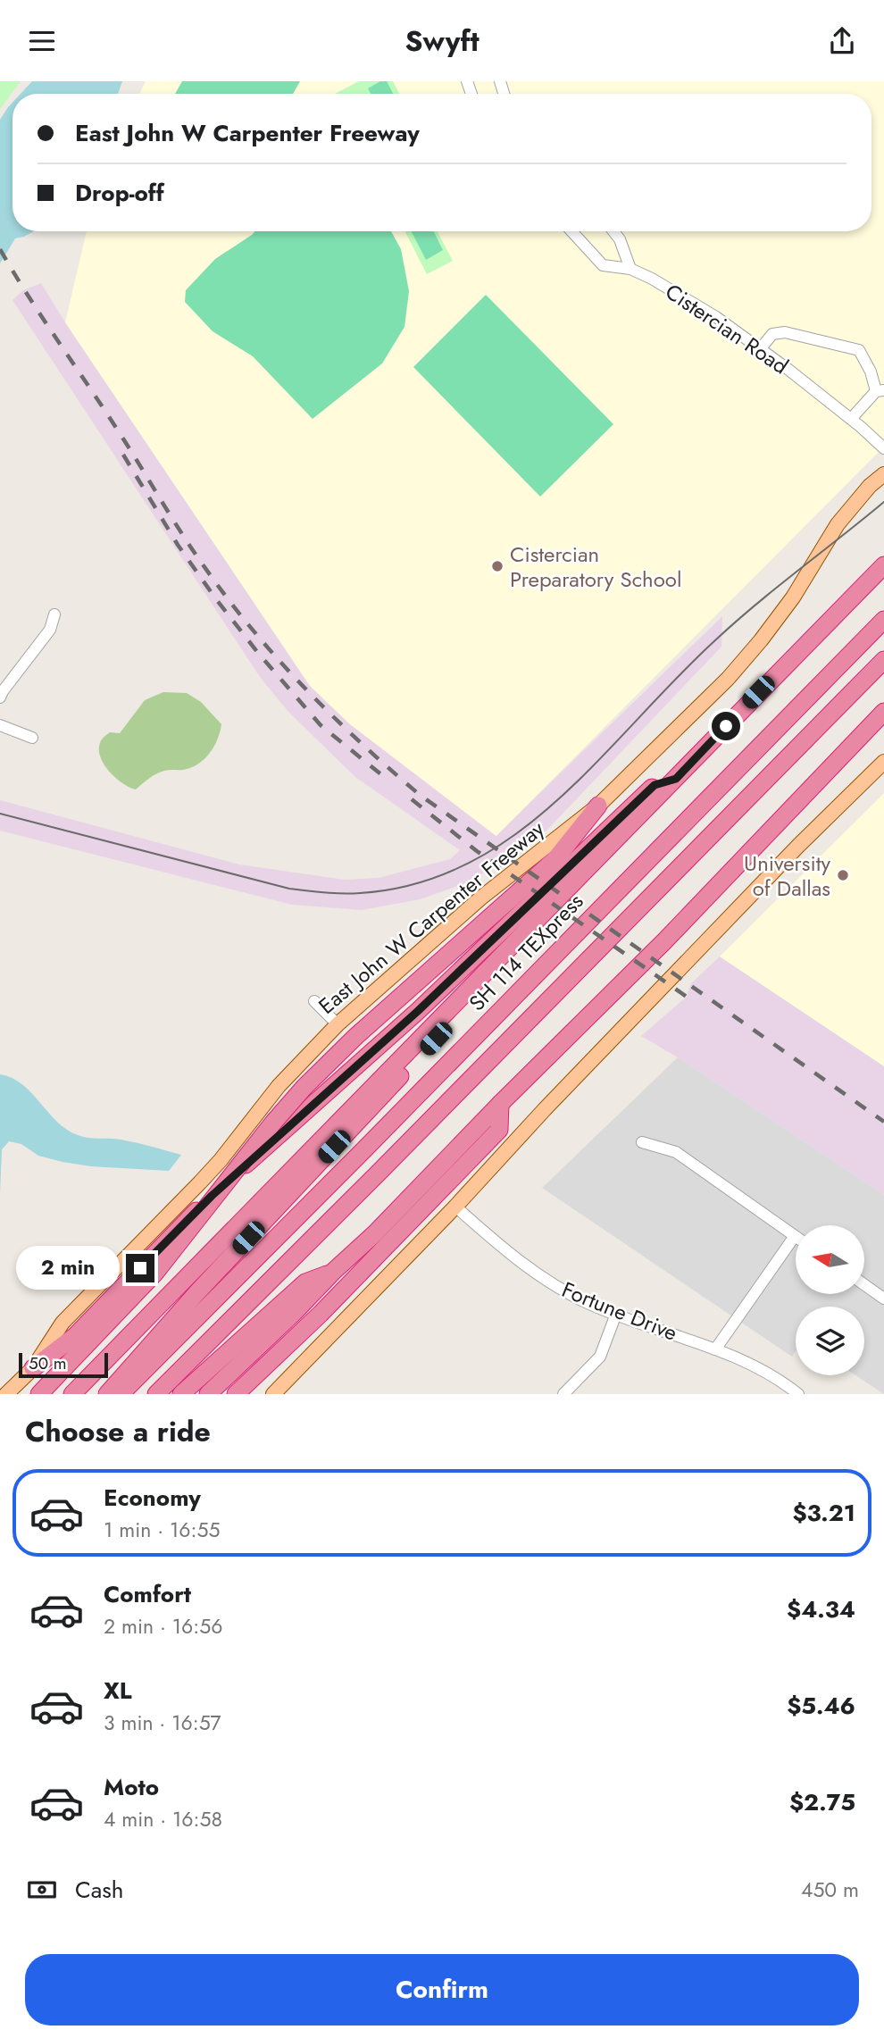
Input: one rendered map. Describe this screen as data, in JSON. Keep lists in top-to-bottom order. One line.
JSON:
{"streets":{"highway":["SH 114 TEXpress"],"main road":["East John W Carpenter Freeway"],"street":["Cistercian Road","Fortune Drive"]},"places":["Cistercian Preparatory School","University of Dallas"],"scale_bar":"50 m","north":"left","page":{"header":"Swyft","banner":["East John W Carpenter Freeway","Drop-off"],"bubble":"2 min","scale":"50 m","heading":"Choose a ride","list":[{"name":"Economy","note":"1 min · 16:55","value":"$3.21"},{"name":"Comfort","note":"2 min · 16:56","value":"$4.34"},{"name":"XL","note":"3 min · 16:57","value":"$5.46"},{"name":"Moto","note":"4 min · 16:58","value":"$2.75"}],"pay":["Cash","450 m"],"buttons":"Confirm"}}
